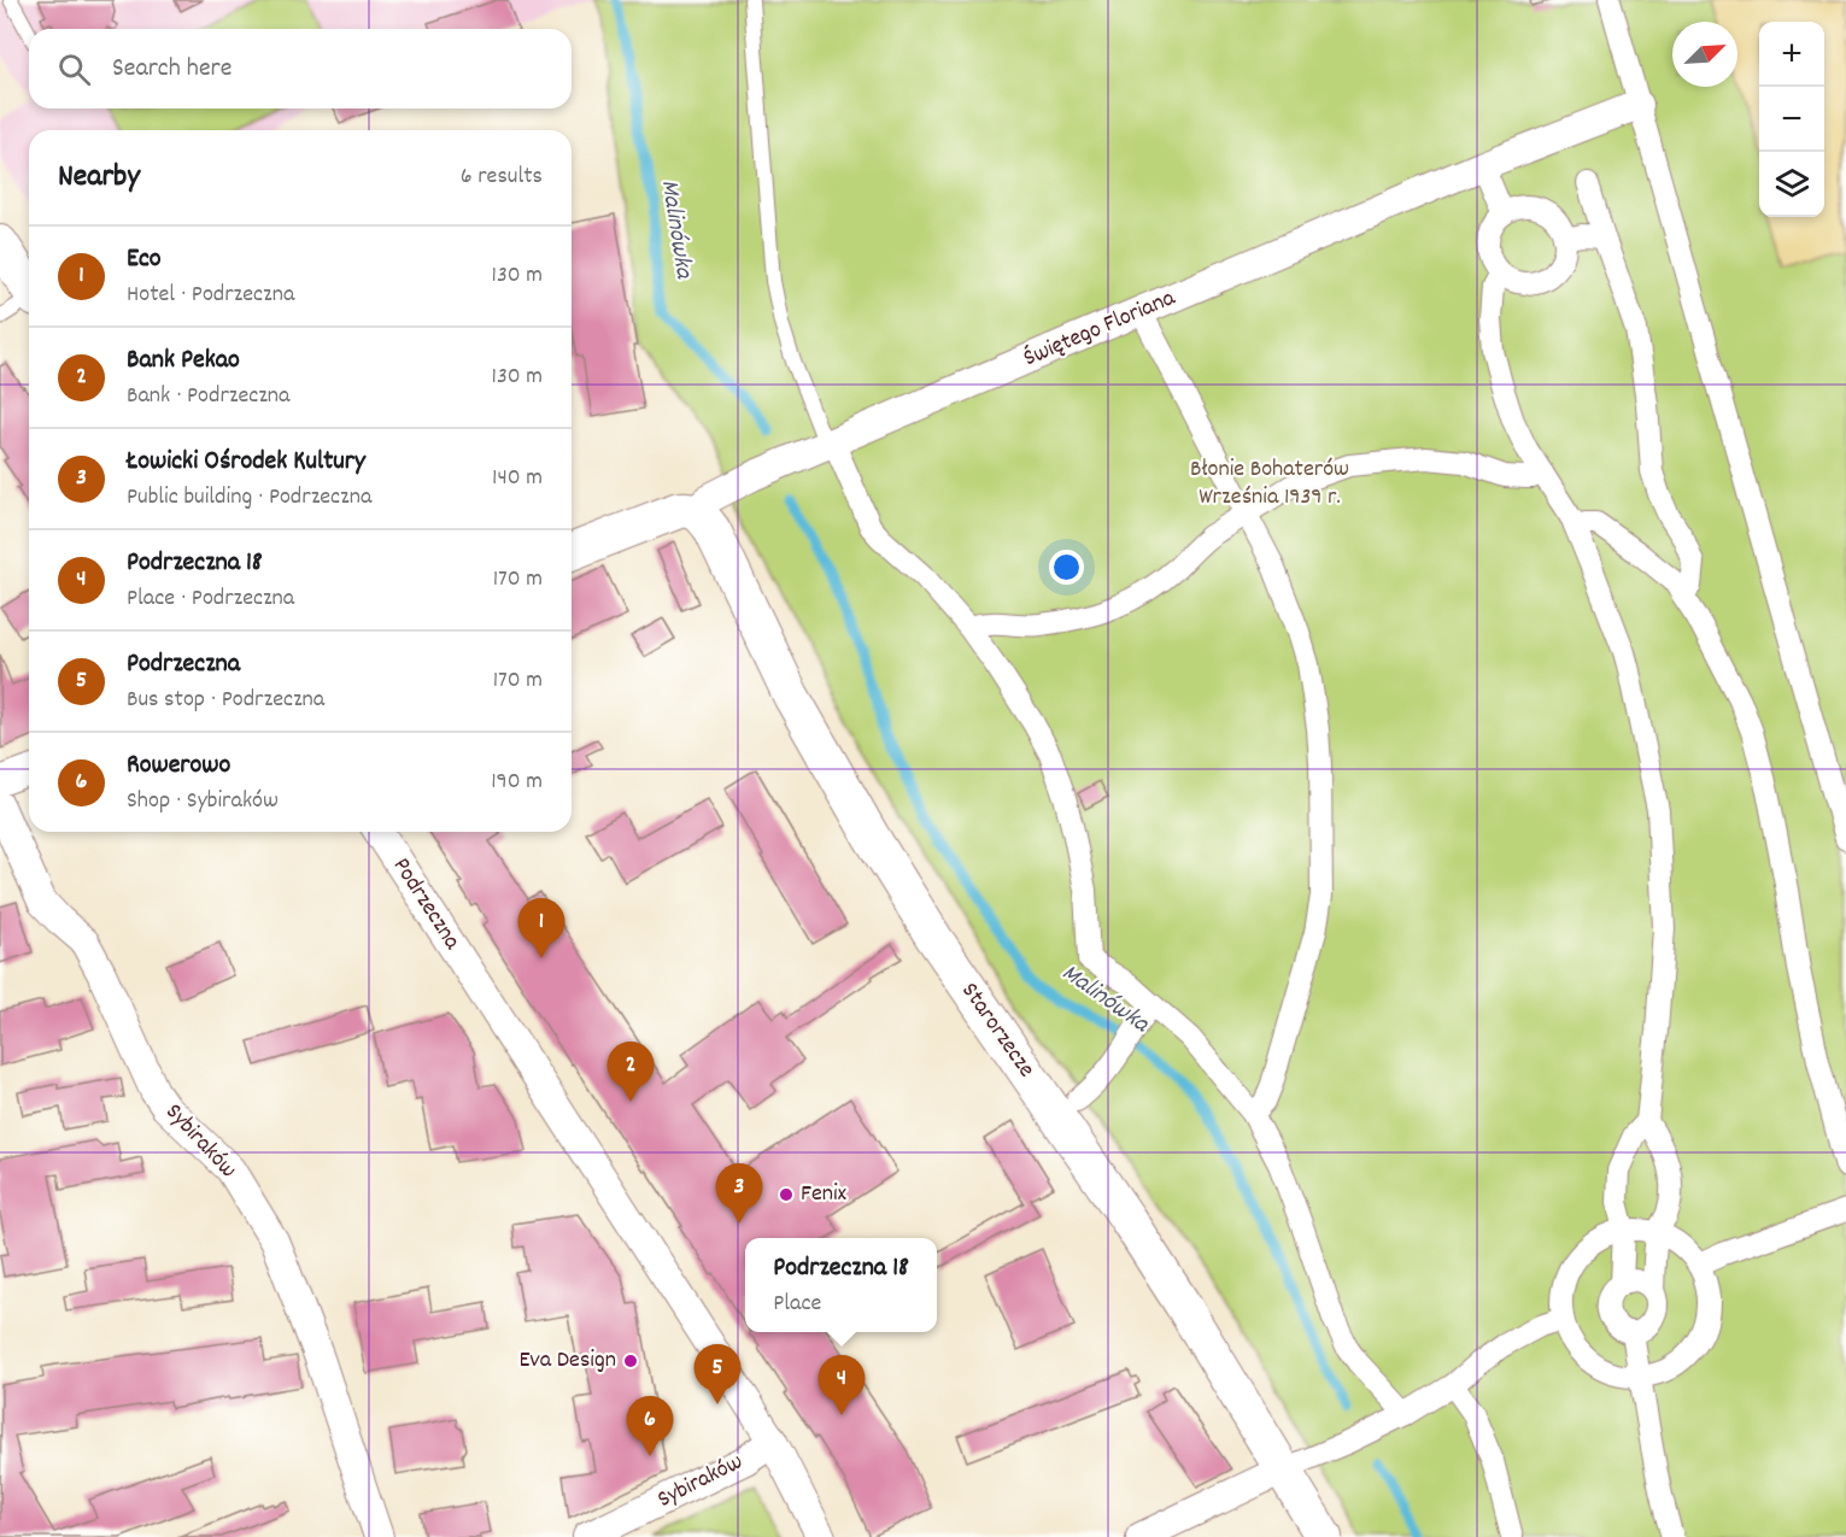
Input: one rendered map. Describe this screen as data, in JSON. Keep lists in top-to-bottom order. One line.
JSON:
{"streets":{"street":["Świętego Floriana","Podrzeczna","Starorzecze","Sybiraków"]},"crossings":[["Świętego Floriana","Starorzecze"],["Podrzeczna","Sybiraków"]],"water":["Malinówka"],"parks":["Błonie Bohaterów Września 1939 r."],"places":["Fenix","Eva Design"],"north":"top right","page":{"map_buttons":["+","−"],"search":"Search here","heading":["Nearby","6 results"],"list":[{"mark":"1","name":"Eco","note":"Hotel · Podrzeczna","value":"130 m"},{"mark":"2","name":"Bank Pekao","note":"Bank · Podrzeczna","value":"130 m"},{"mark":"3","name":"Łowicki Ośrodek Kultury","note":"Public building · Podrzeczna","value":"140 m"},{"mark":"4","name":"Podrzeczna 18","note":"Place · Podrzeczna","value":"170 m"},{"mark":"5","name":"Podrzeczna","note":"Bus stop · Podrzeczna","value":"170 m"},{"mark":"6","name":"Rowerowo","note":"Shop · Sybiraków","value":"190 m"}],"pins":["1","2","3","5","4","6"],"popup":["Podrzeczna 18","Place"]}}
